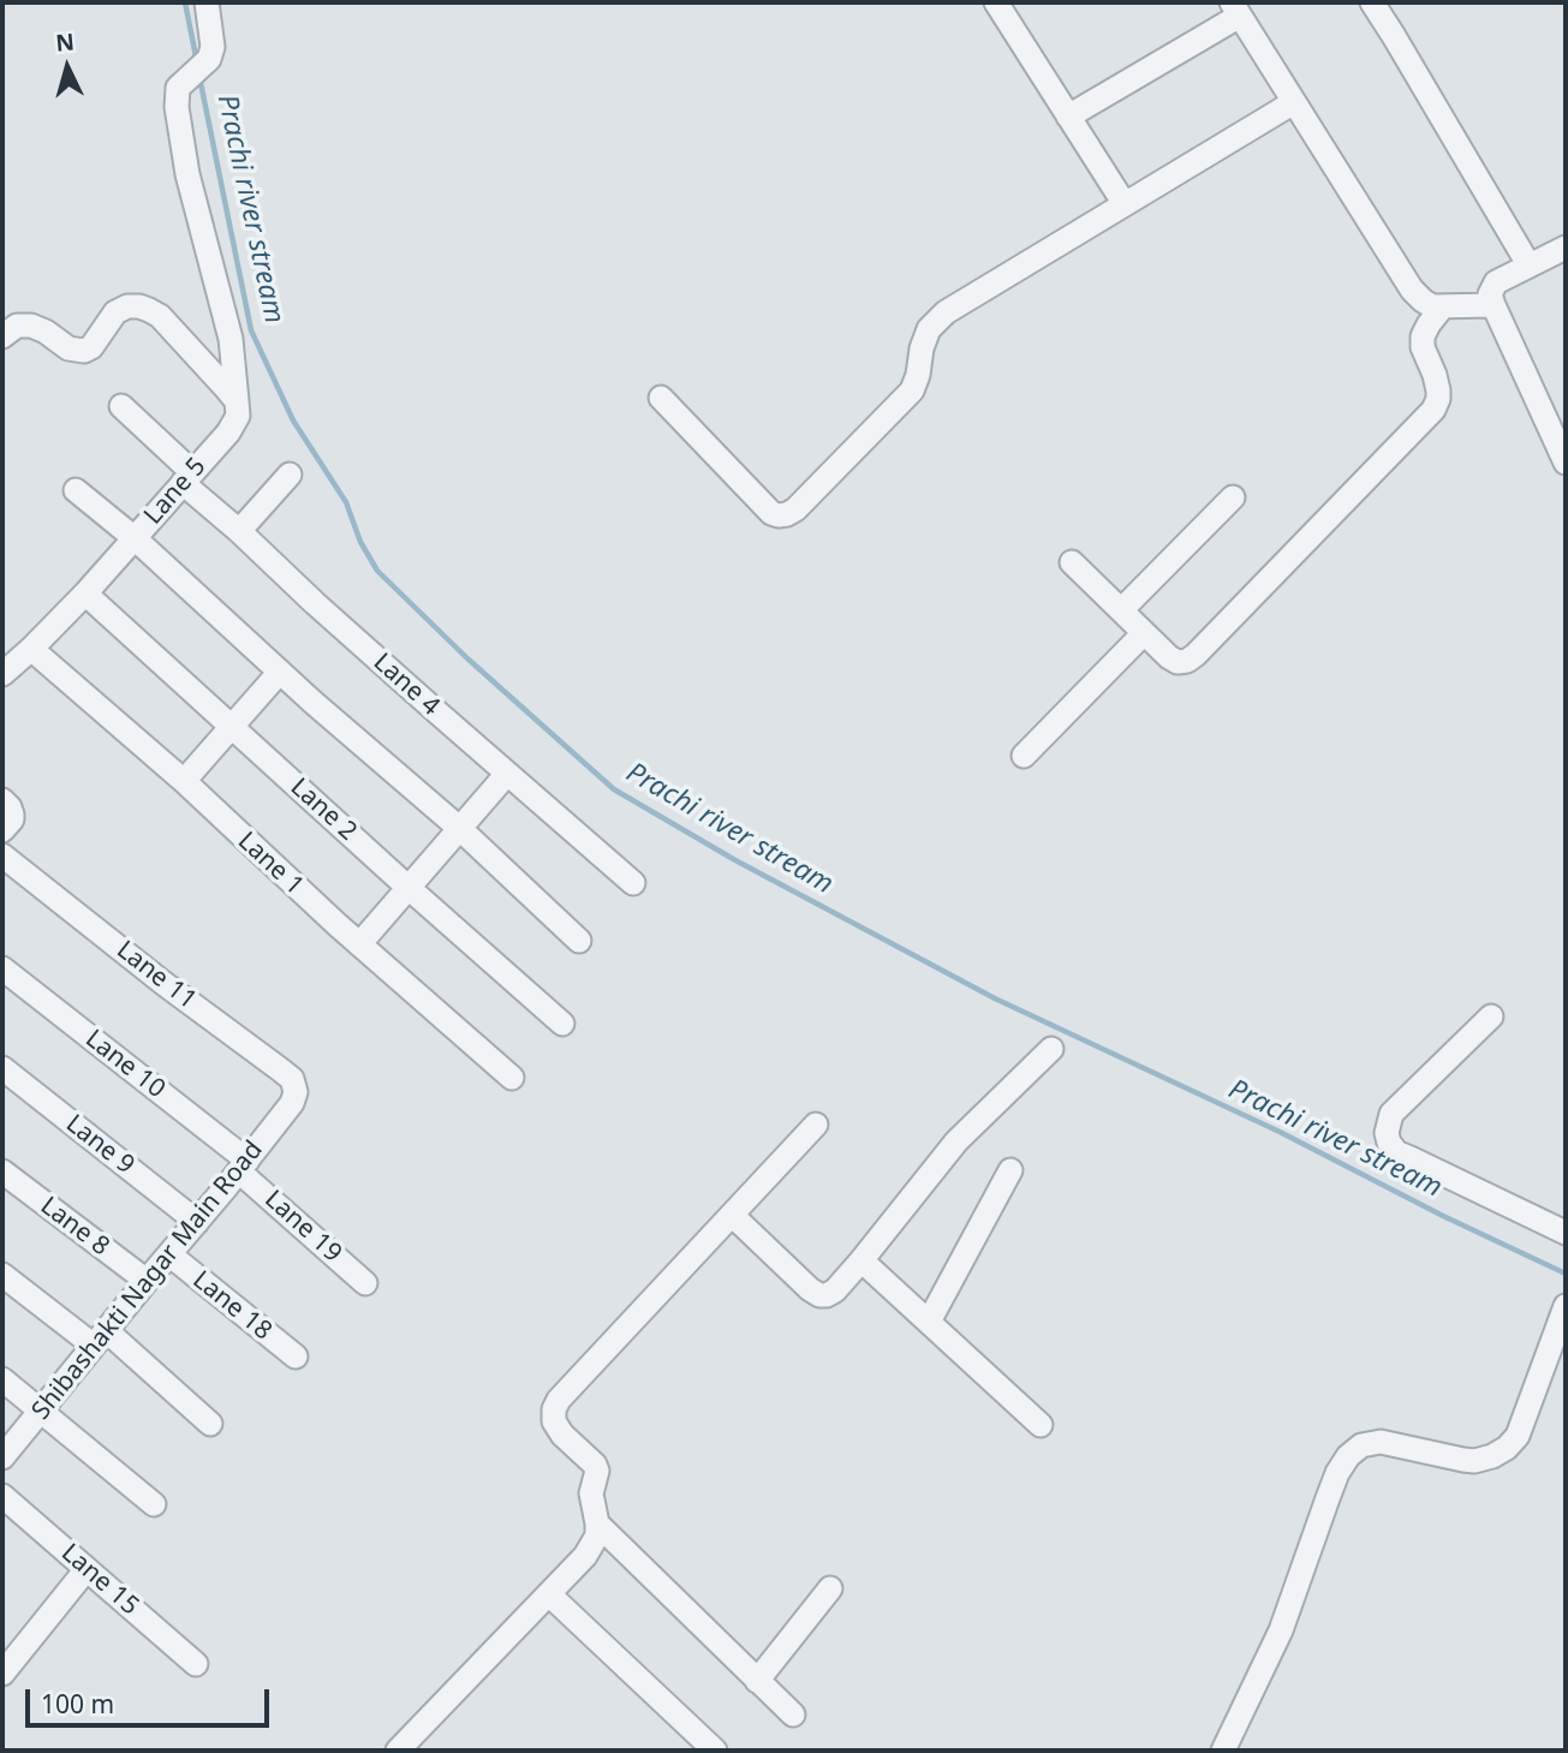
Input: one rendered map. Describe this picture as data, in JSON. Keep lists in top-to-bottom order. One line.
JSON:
{"streets":{"street":["Lane 5","Lane 4","Lane 2","Lane 1","Lane 11","Lane 10","Lane 9","Lane 8","Lane 19","Shibashakti Nagar Main Road","Lane 18","Lane 15"]},"crossings":[["Lane 5","Lane 4"],["Lane 5","Lane 2"],["Lane 5","Lane 1"],["Lane 11","Shibashakti Nagar Main Road"],["Lane 10","Lane 19"],["Lane 10","Shibashakti Nagar Main Road"],["Lane 9","Shibashakti Nagar Main Road"],["Lane 8","Shibashakti Nagar Main Road"],["Lane 19","Shibashakti Nagar Main Road"],["Shibashakti Nagar Main Road","Lane 18"]],"water":["Prachi river stream"],"scale_bar":"100 m","north":"top"}
